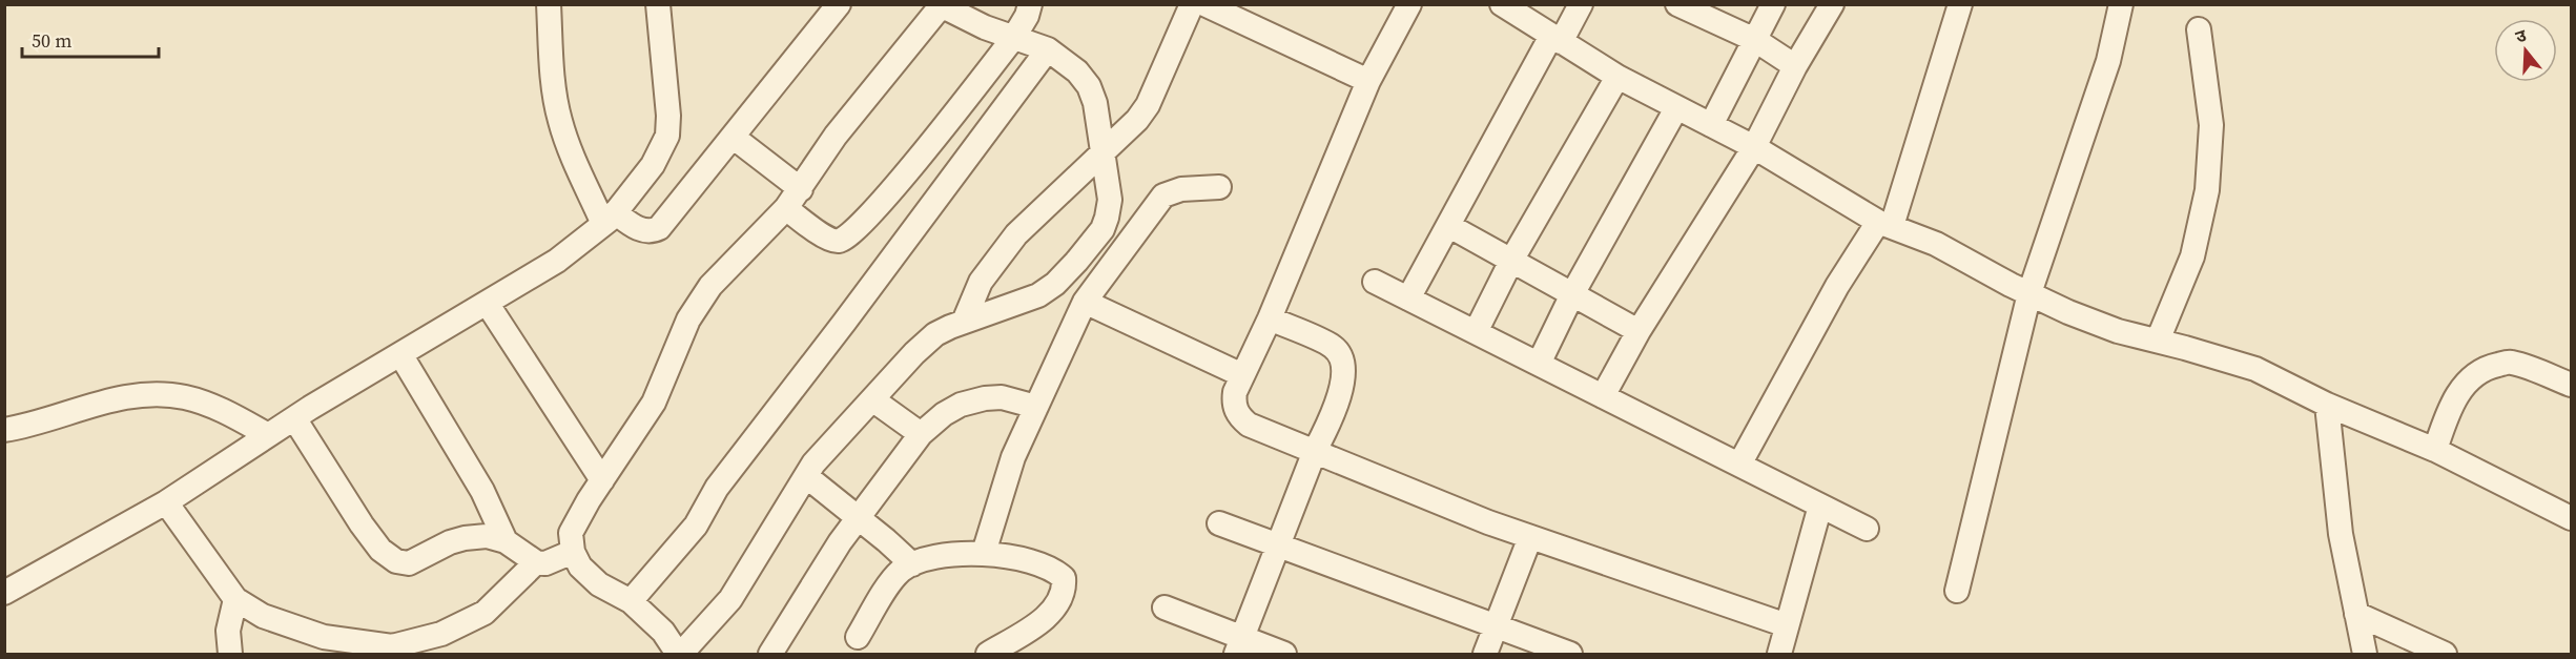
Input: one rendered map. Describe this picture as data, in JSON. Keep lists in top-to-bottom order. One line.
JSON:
{"scale_bar":"50 m","north":"top"}
